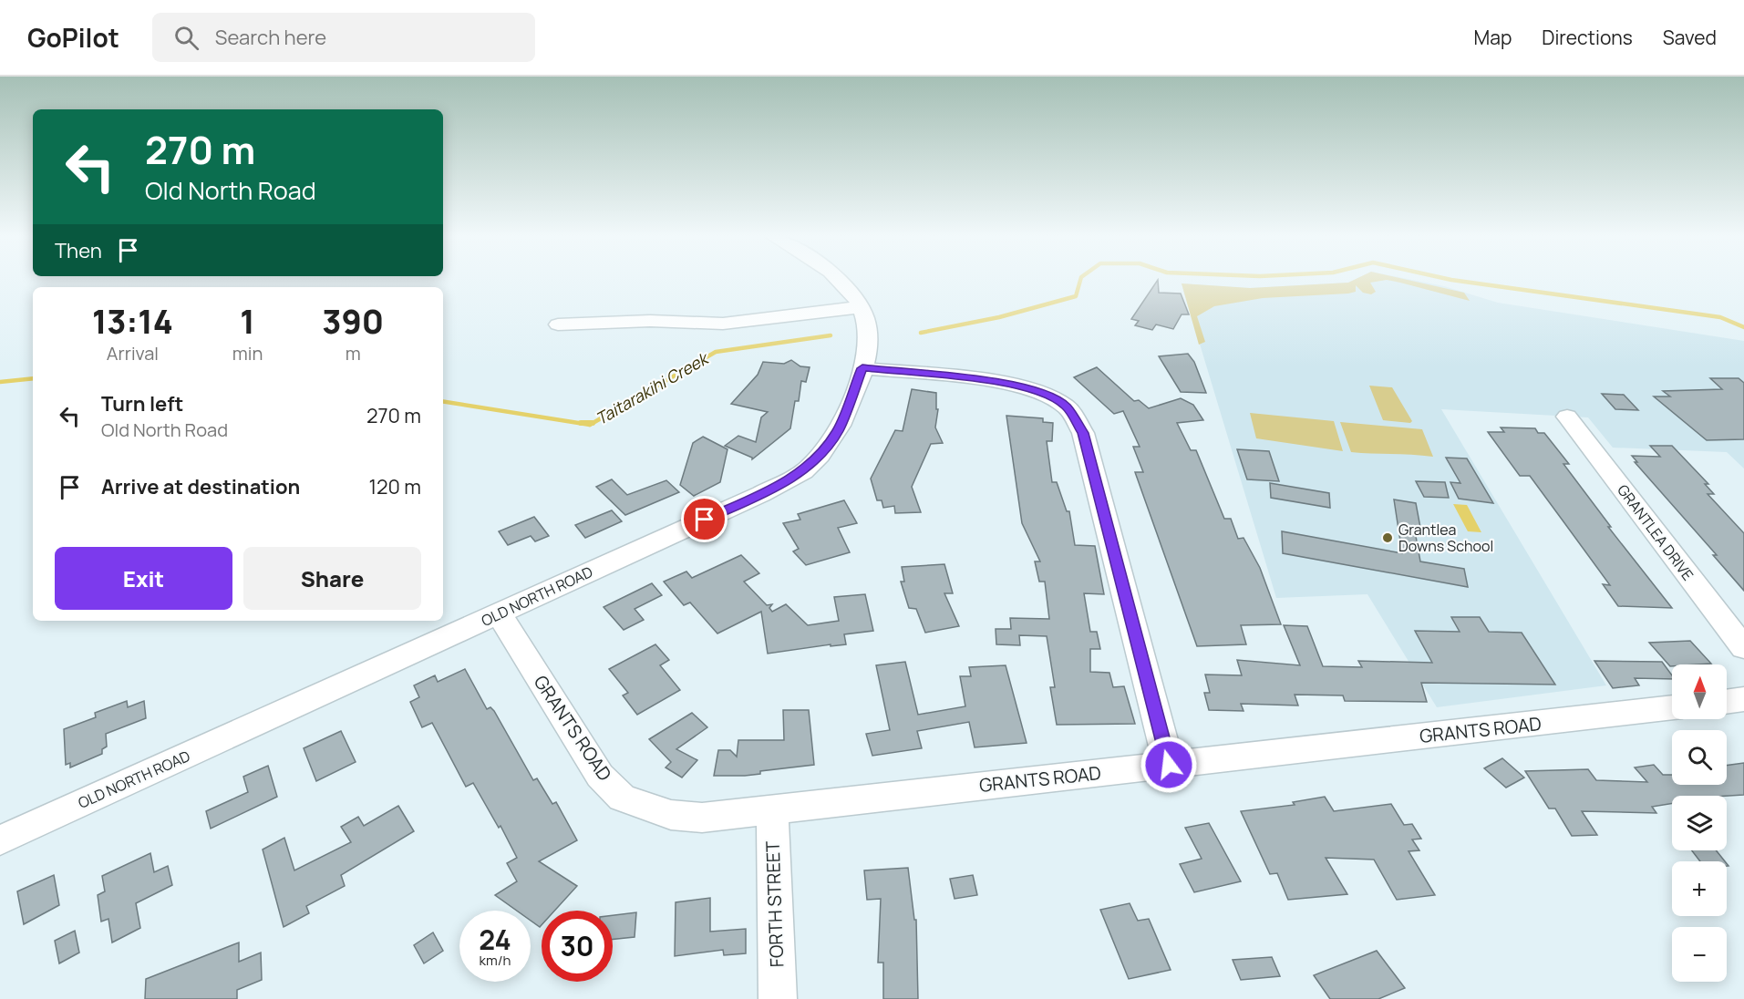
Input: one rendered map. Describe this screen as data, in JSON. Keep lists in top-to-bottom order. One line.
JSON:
{"streets":{"street":["GRANTLEA DRIVE","OLD NORTH ROAD","GRANTS ROAD","FORTH STREET"]},"crossings":[["OLD NORTH ROAD","GRANTS ROAD"],["GRANTS ROAD","FORTH STREET"]],"water":["Taitarakihi Creek"],"places":["Grantlea Downs School"],"north":"top","page":{"header":"GoPilot","search":"Search here","nav":["Map","Directions","Saved"],"turn":["270 m","Old North Road"],"then":"Then","eta":["13:14","Arrival","1","min","390","m"],"list":[{"name":"Turn left","note":"Old North Road","value":"270 m"},{"name":"Arrive at destination","value":"120 m"}],"buttons":["Exit","Share"],"map_buttons":["+","−"],"speed":"24 km/h","limit":"30"}}
